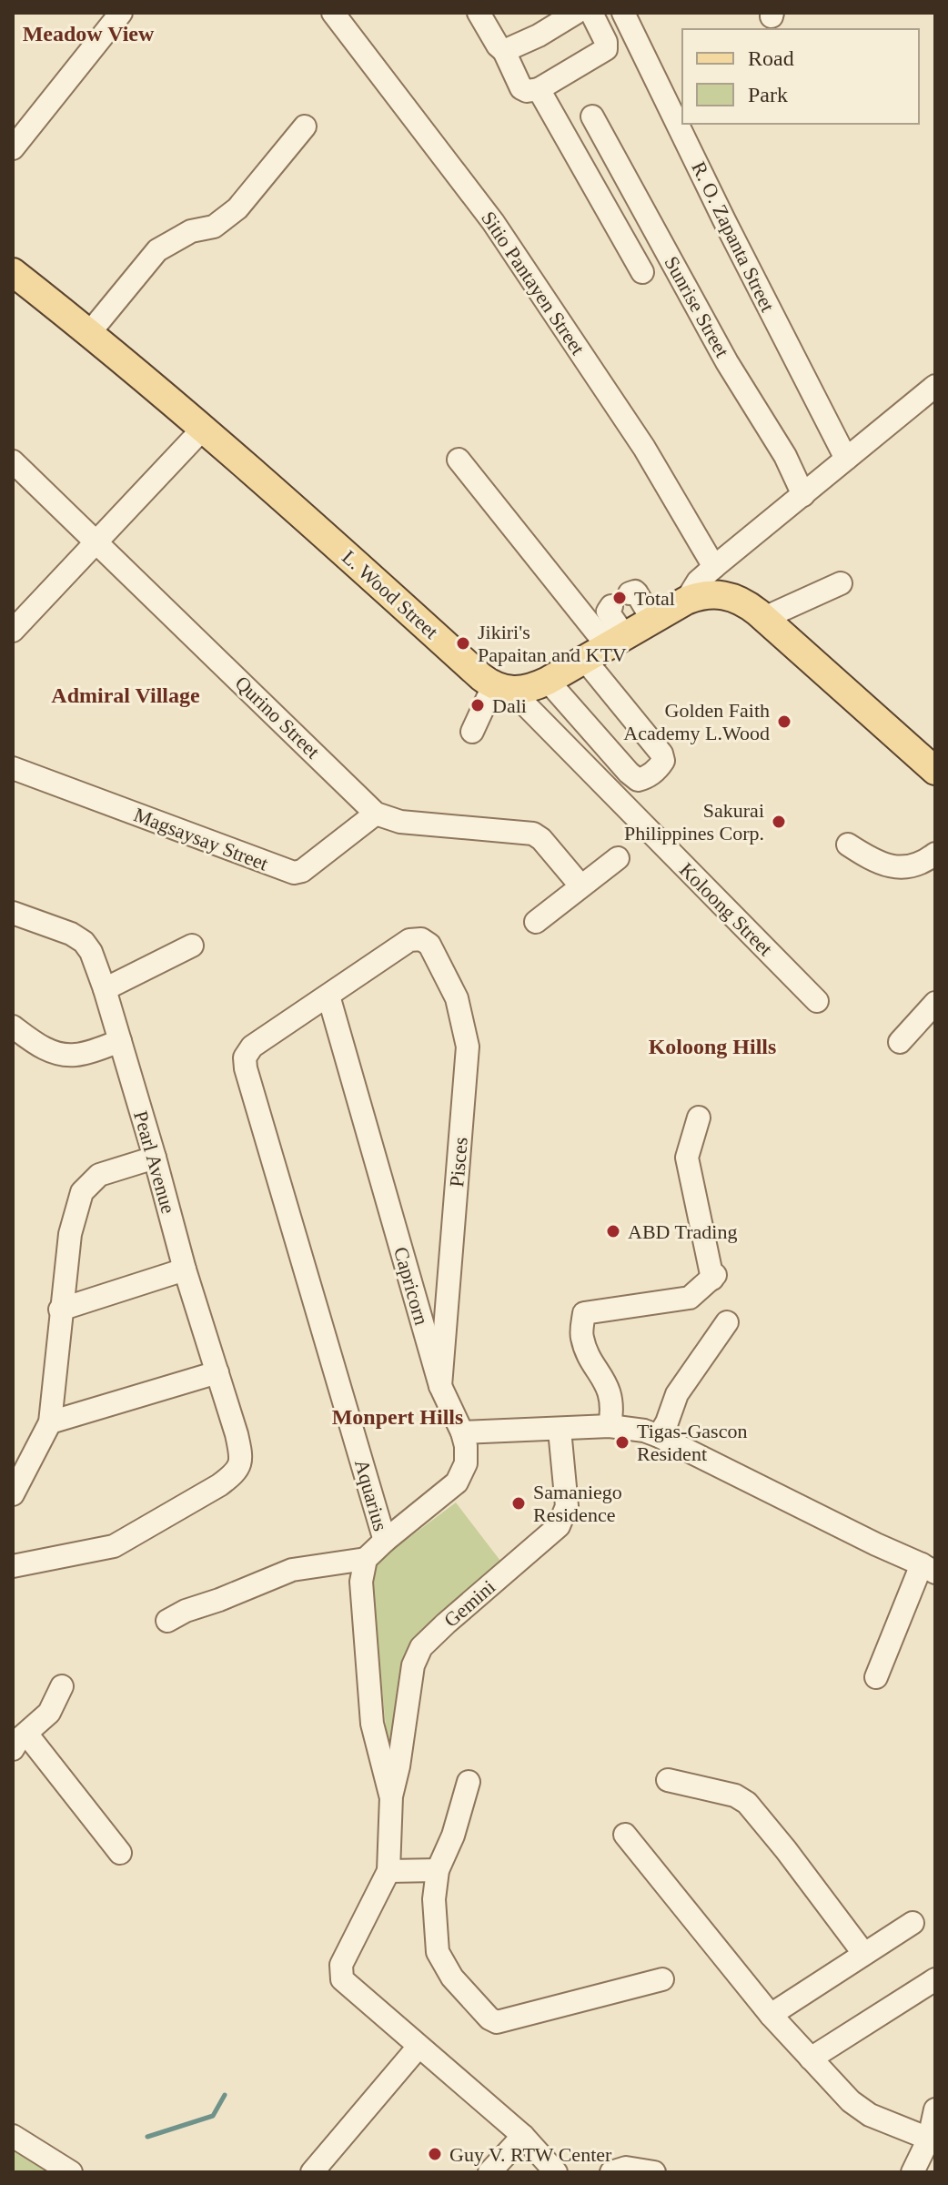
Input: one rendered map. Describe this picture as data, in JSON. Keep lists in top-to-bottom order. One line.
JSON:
{"streets":{"main road":["L. Wood Street"],"street":["R. O. Zapanta Street","Sitio Pantayen Street","Sunrise Street","Qurino Street","Magsaysay Street","Koloong Street","Pearl Avenue","Pisces","Capricorn","Aquarius","Gemini"]},"crossings":[["L. Wood Street","Koloong Street"],["Qurino Street","Magsaysay Street"],["Pisces","Capricorn"],["Pisces","Aquarius"],["Capricorn","Aquarius"],["Aquarius","Gemini"]],"districts":["Meadow View","Admiral Village","Koloong Hills","Monpert Hills"],"places":["Total","Jikiri's Papaitan and KTV","Dali","Golden Faith Academy L.Wood","Sakurai Philippines Corp.","ABD Trading","Tigas-Gascon Resident","Samaniego Residence","Guy V. RTW Center"],"legend":["Road","Park"]}
